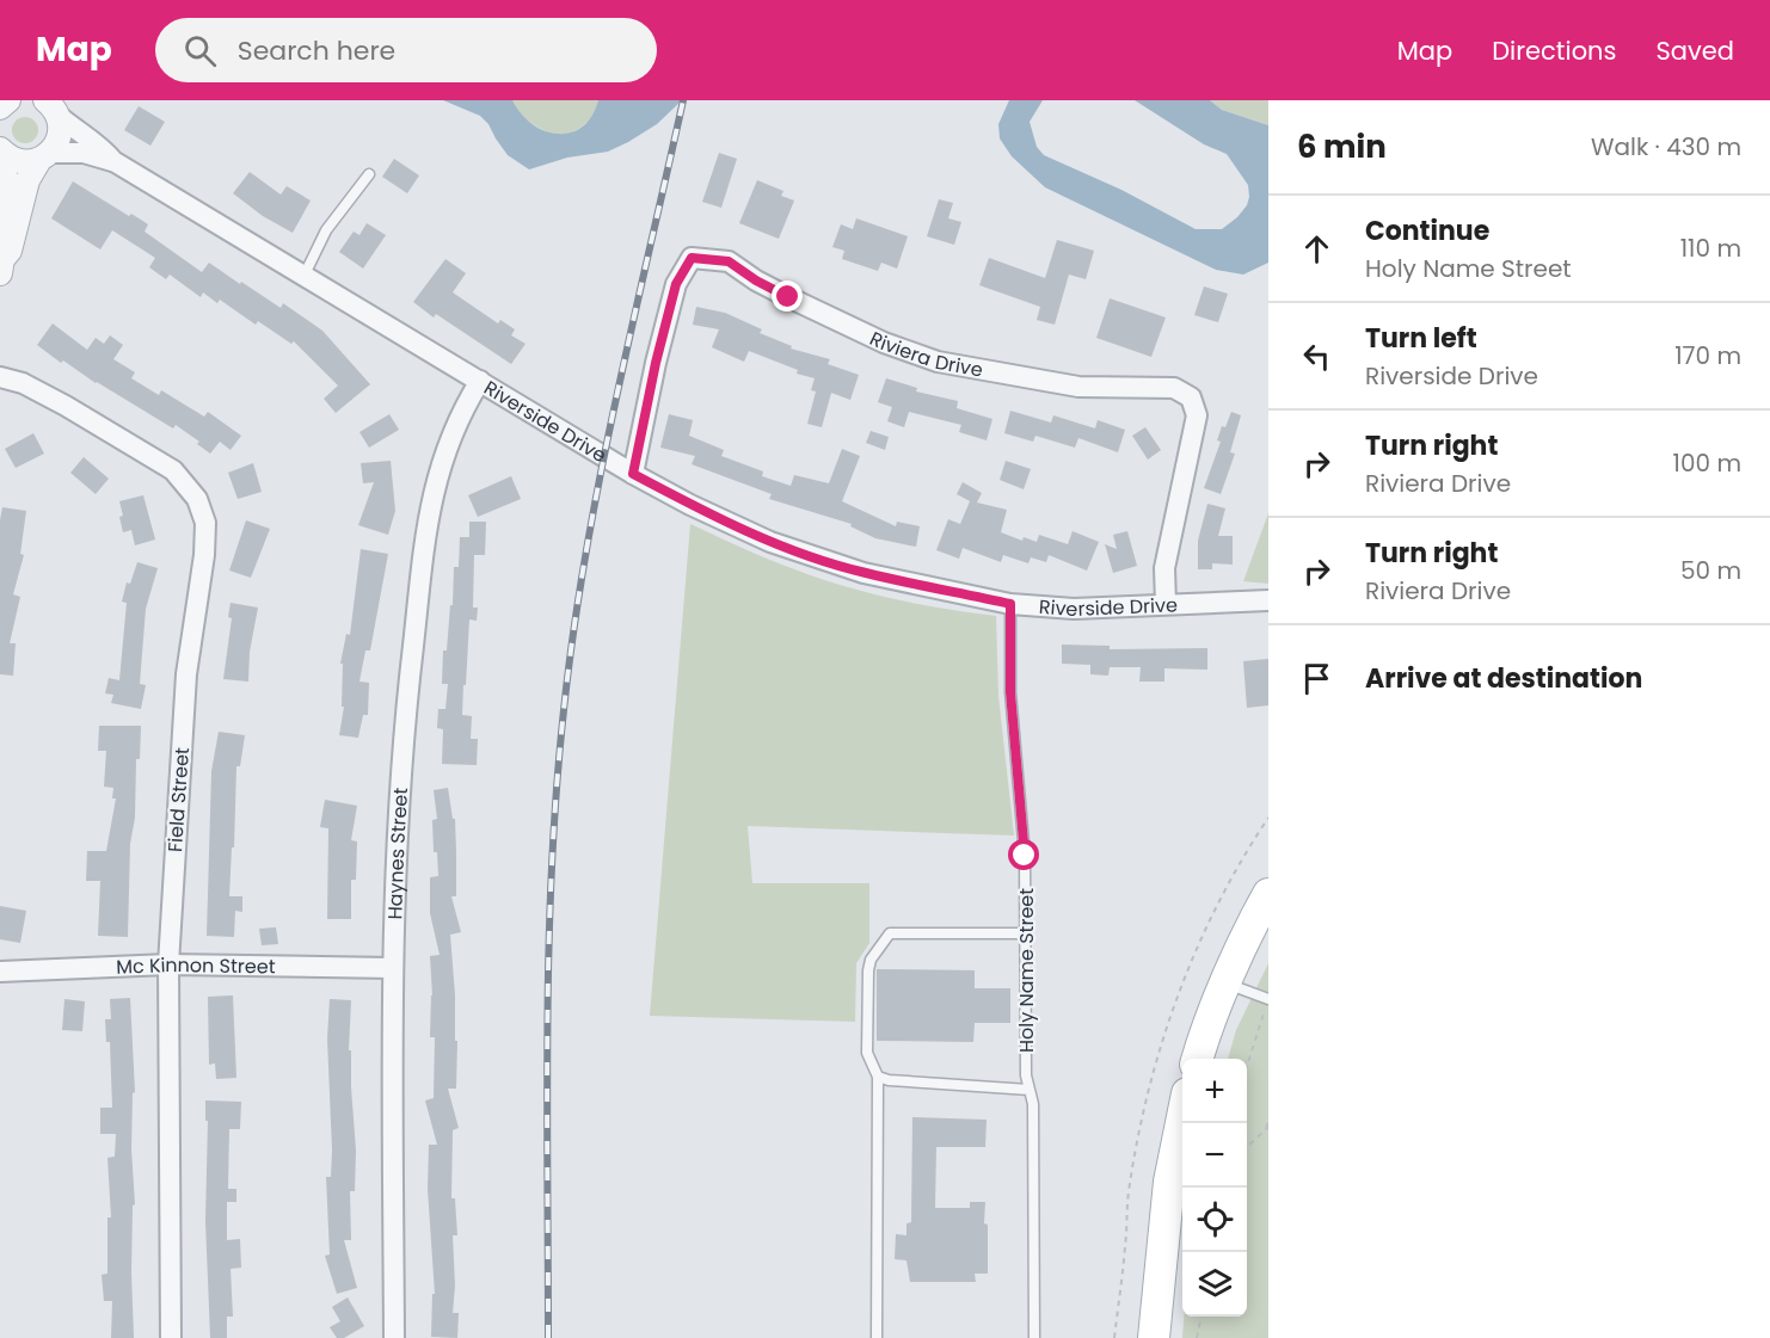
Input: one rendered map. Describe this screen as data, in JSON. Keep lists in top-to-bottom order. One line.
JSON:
{"streets":{"street":["Riviera Drive","Riverside Drive","Field Street","Haynes Street","Mc Kinnon Street"],"lane":["Holy Name Street"]},"crossings":[["Riviera Drive","Riverside Drive"],["Riverside Drive","Haynes Street"],["Riverside Drive","Holy Name Street"],["Field Street","Mc Kinnon Street"],["Haynes Street","Mc Kinnon Street"]],"page":{"header":"Map","search":"Search here","nav":["Map","Directions","Saved"],"heading":["6 min","Walk · 430 m"],"list":[["Continue","Holy Name Street","110 m"],["Turn left","Riverside Drive","170 m"],["Turn right","Riviera Drive","100 m"],["Turn right","Riviera Drive","50 m"],"Arrive at destination"],"map_buttons":["+","−"]}}
